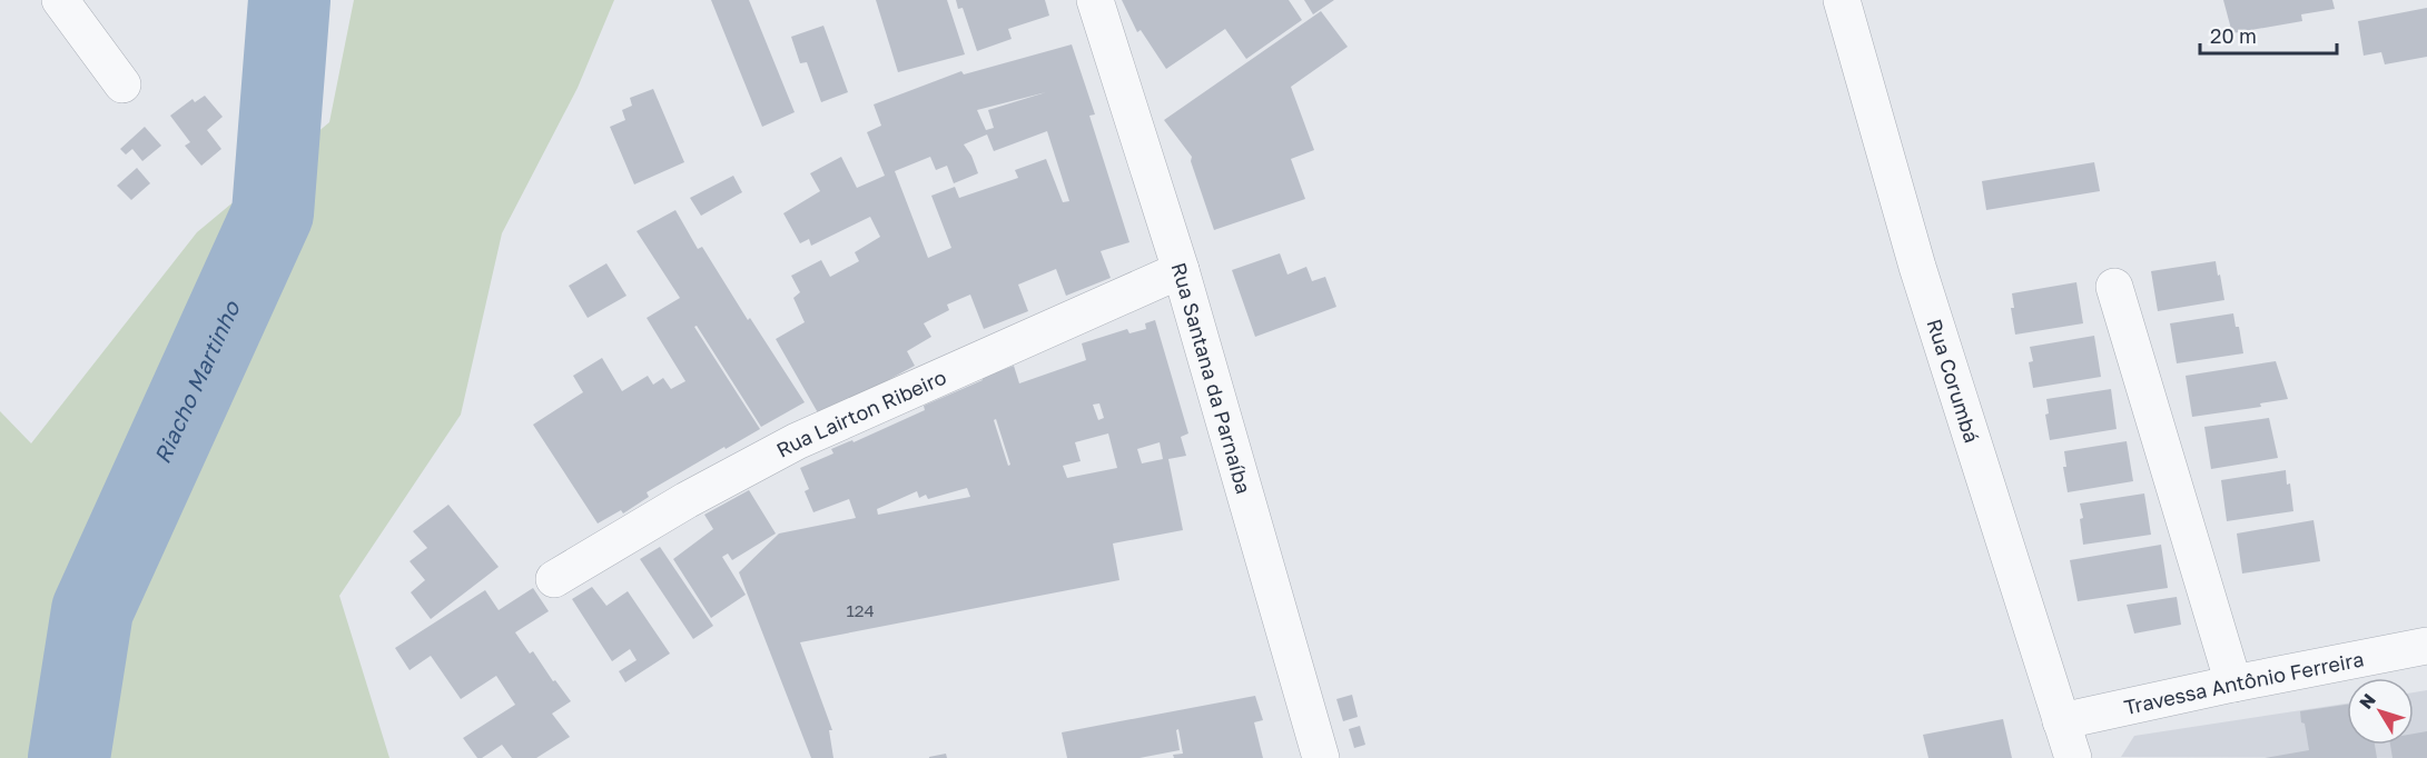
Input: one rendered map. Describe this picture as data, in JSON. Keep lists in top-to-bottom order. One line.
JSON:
{"streets":{"street":["Rua Santana da Parnaíba","Rua Corumbá","Rua Lairton Ribeiro","Travessa Antônio Ferreira"]},"crossings":[["Rua Santana da Parnaíba","Rua Lairton Ribeiro"],["Rua Corumbá","Travessa Antônio Ferreira"]],"water":["Riacho Martinho"],"house_numbers":["124"],"scale_bar":"20 m","north":"top left"}
